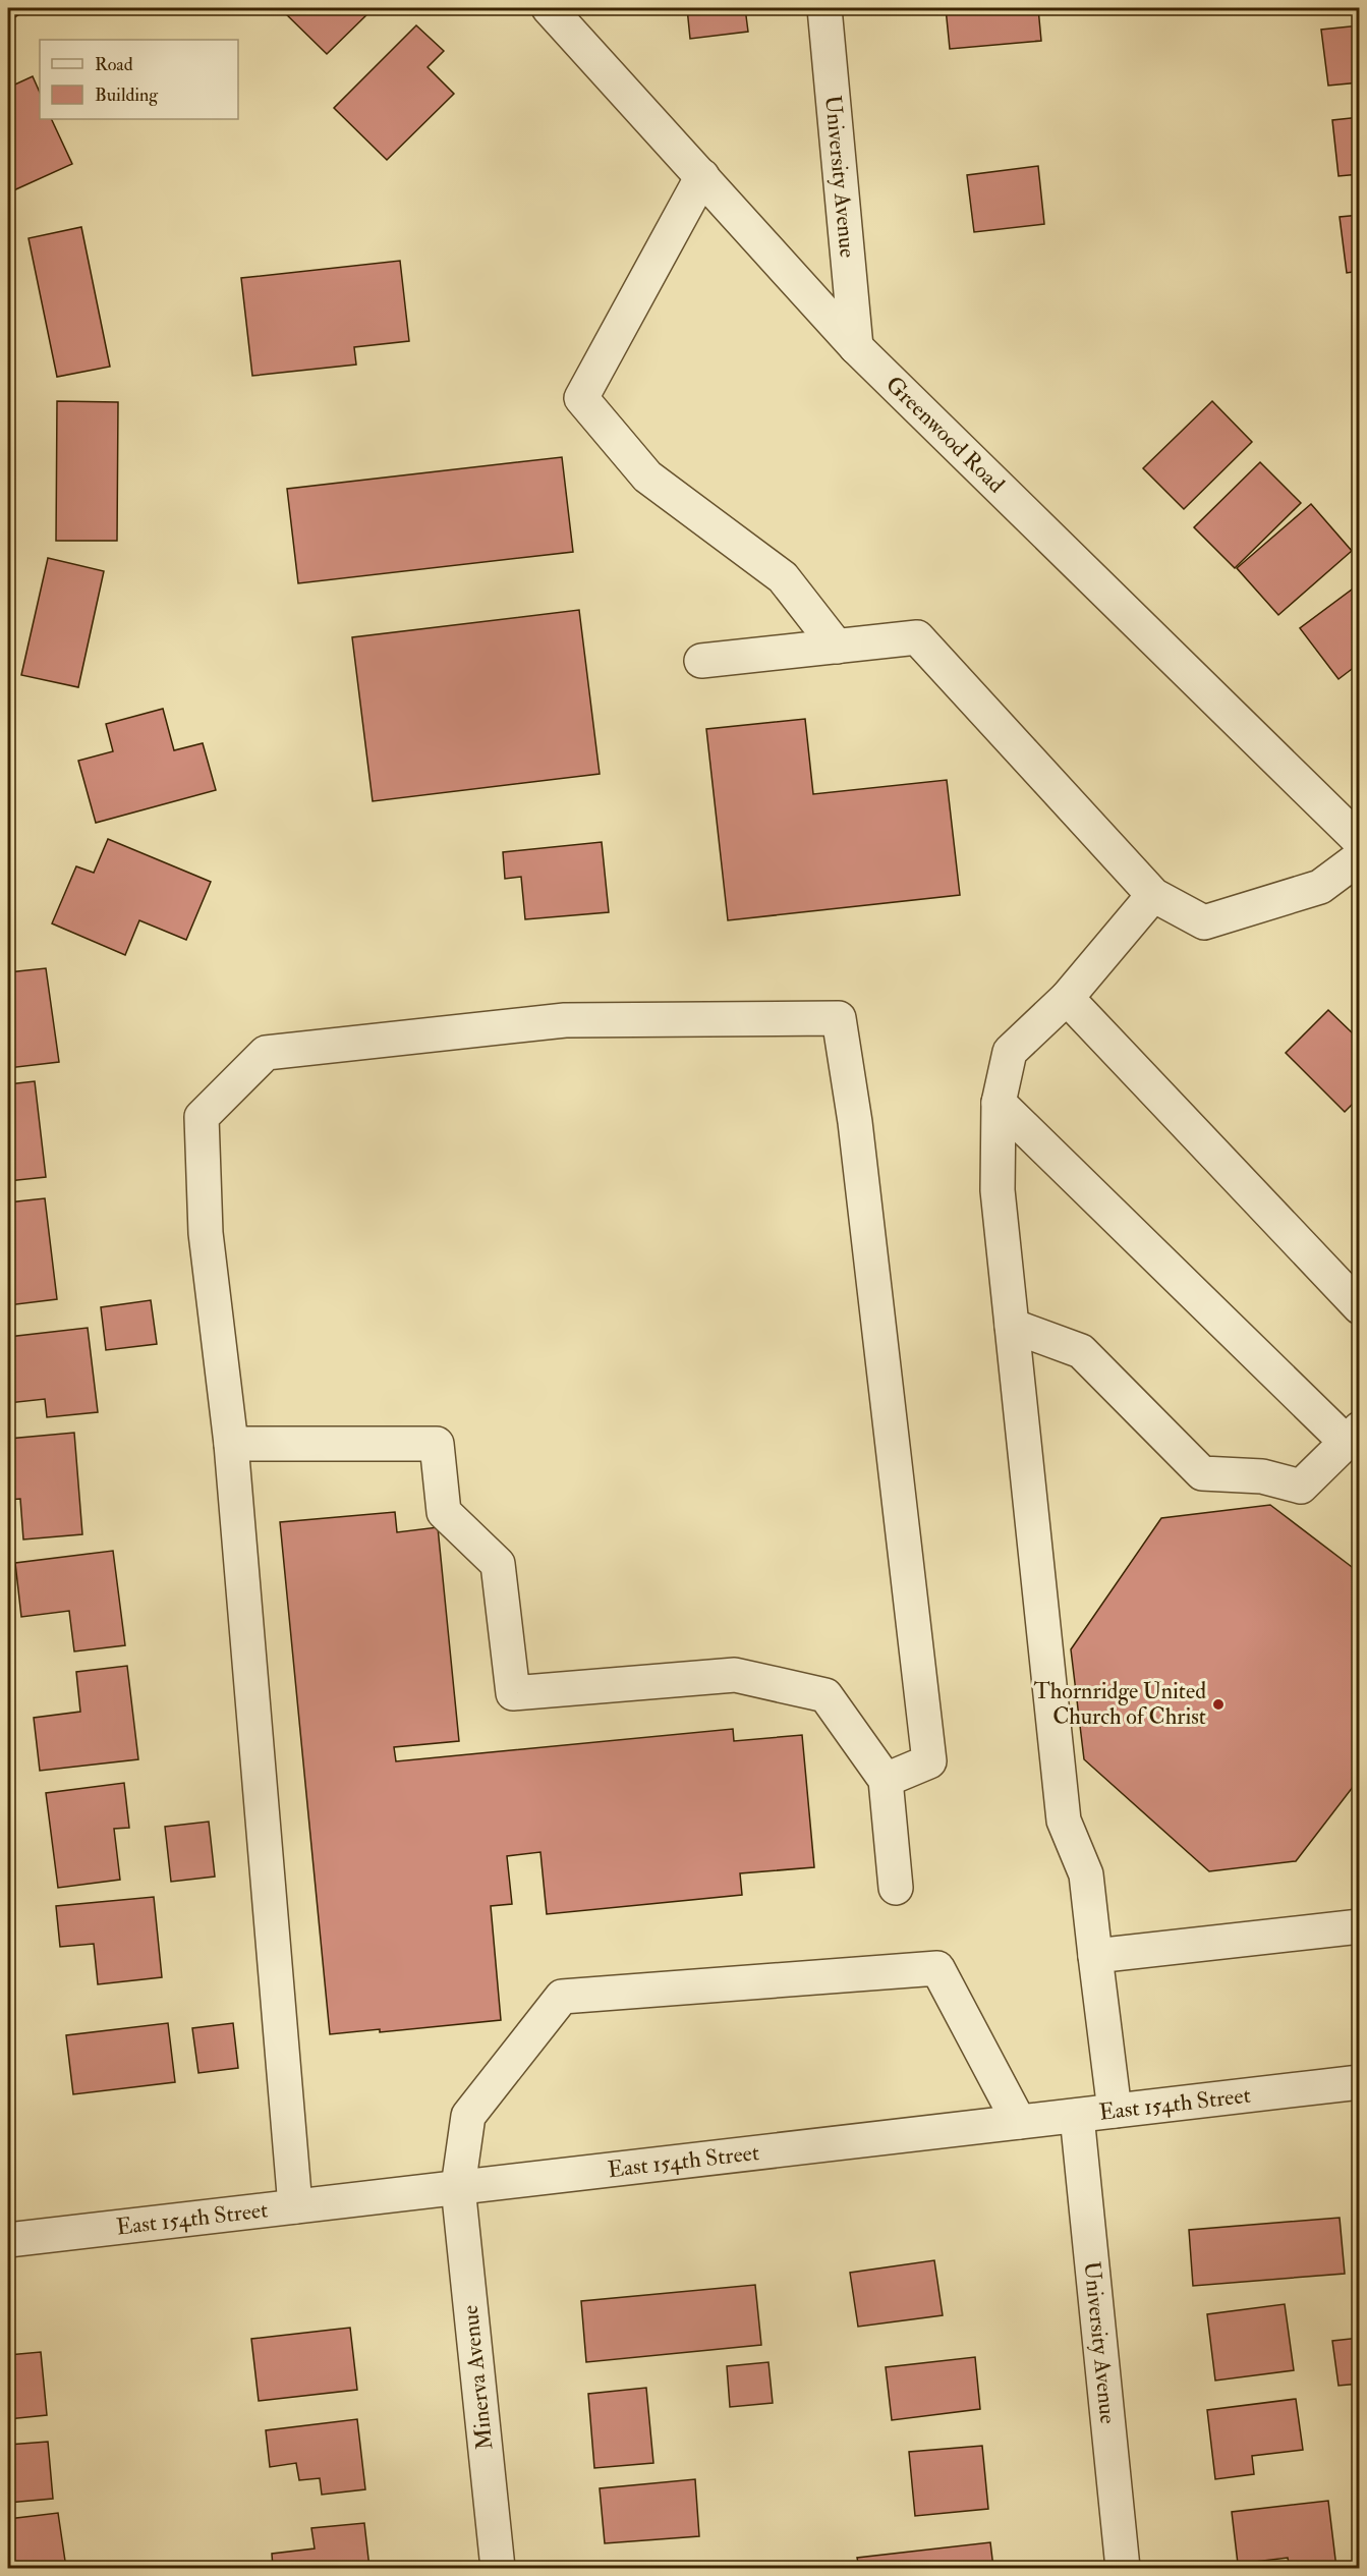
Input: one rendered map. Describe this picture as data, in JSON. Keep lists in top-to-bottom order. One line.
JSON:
{"streets":{"street":["University Avenue","Greenwood Road","East 154th Street","Minerva Avenue"]},"crossings":[["University Avenue","Greenwood Road"],["University Avenue","East 154th Street"],["East 154th Street","Minerva Avenue"]],"places":["Thornridge United Church of Christ"],"legend":["Road","Building"]}
